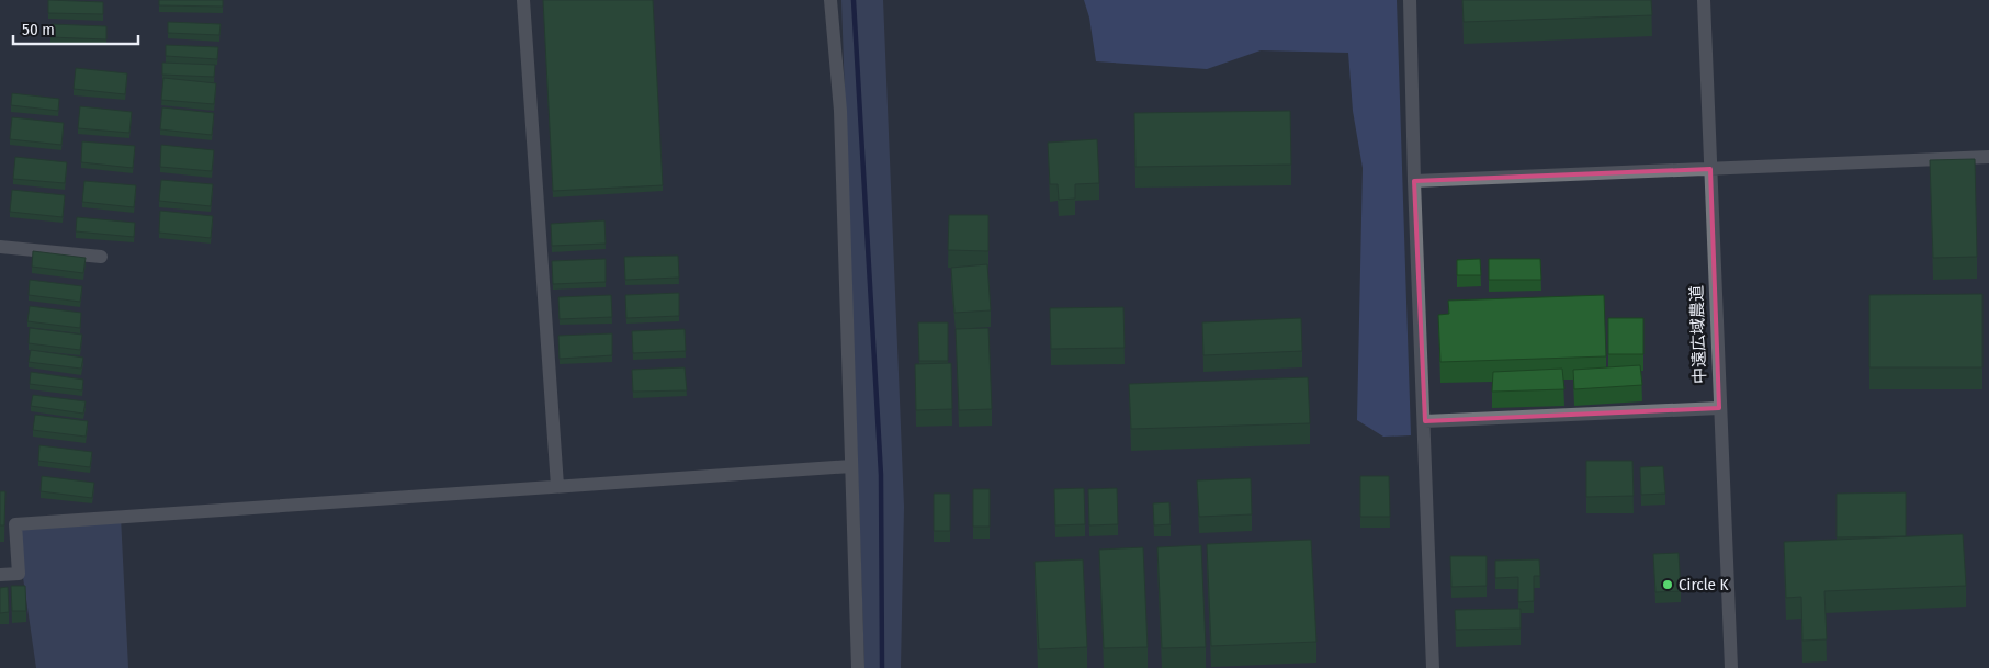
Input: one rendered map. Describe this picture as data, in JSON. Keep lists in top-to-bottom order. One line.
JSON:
{"streets":{"street":["中遠広域農道"]},"places":["Circle K"],"scale_bar":"50 m"}
